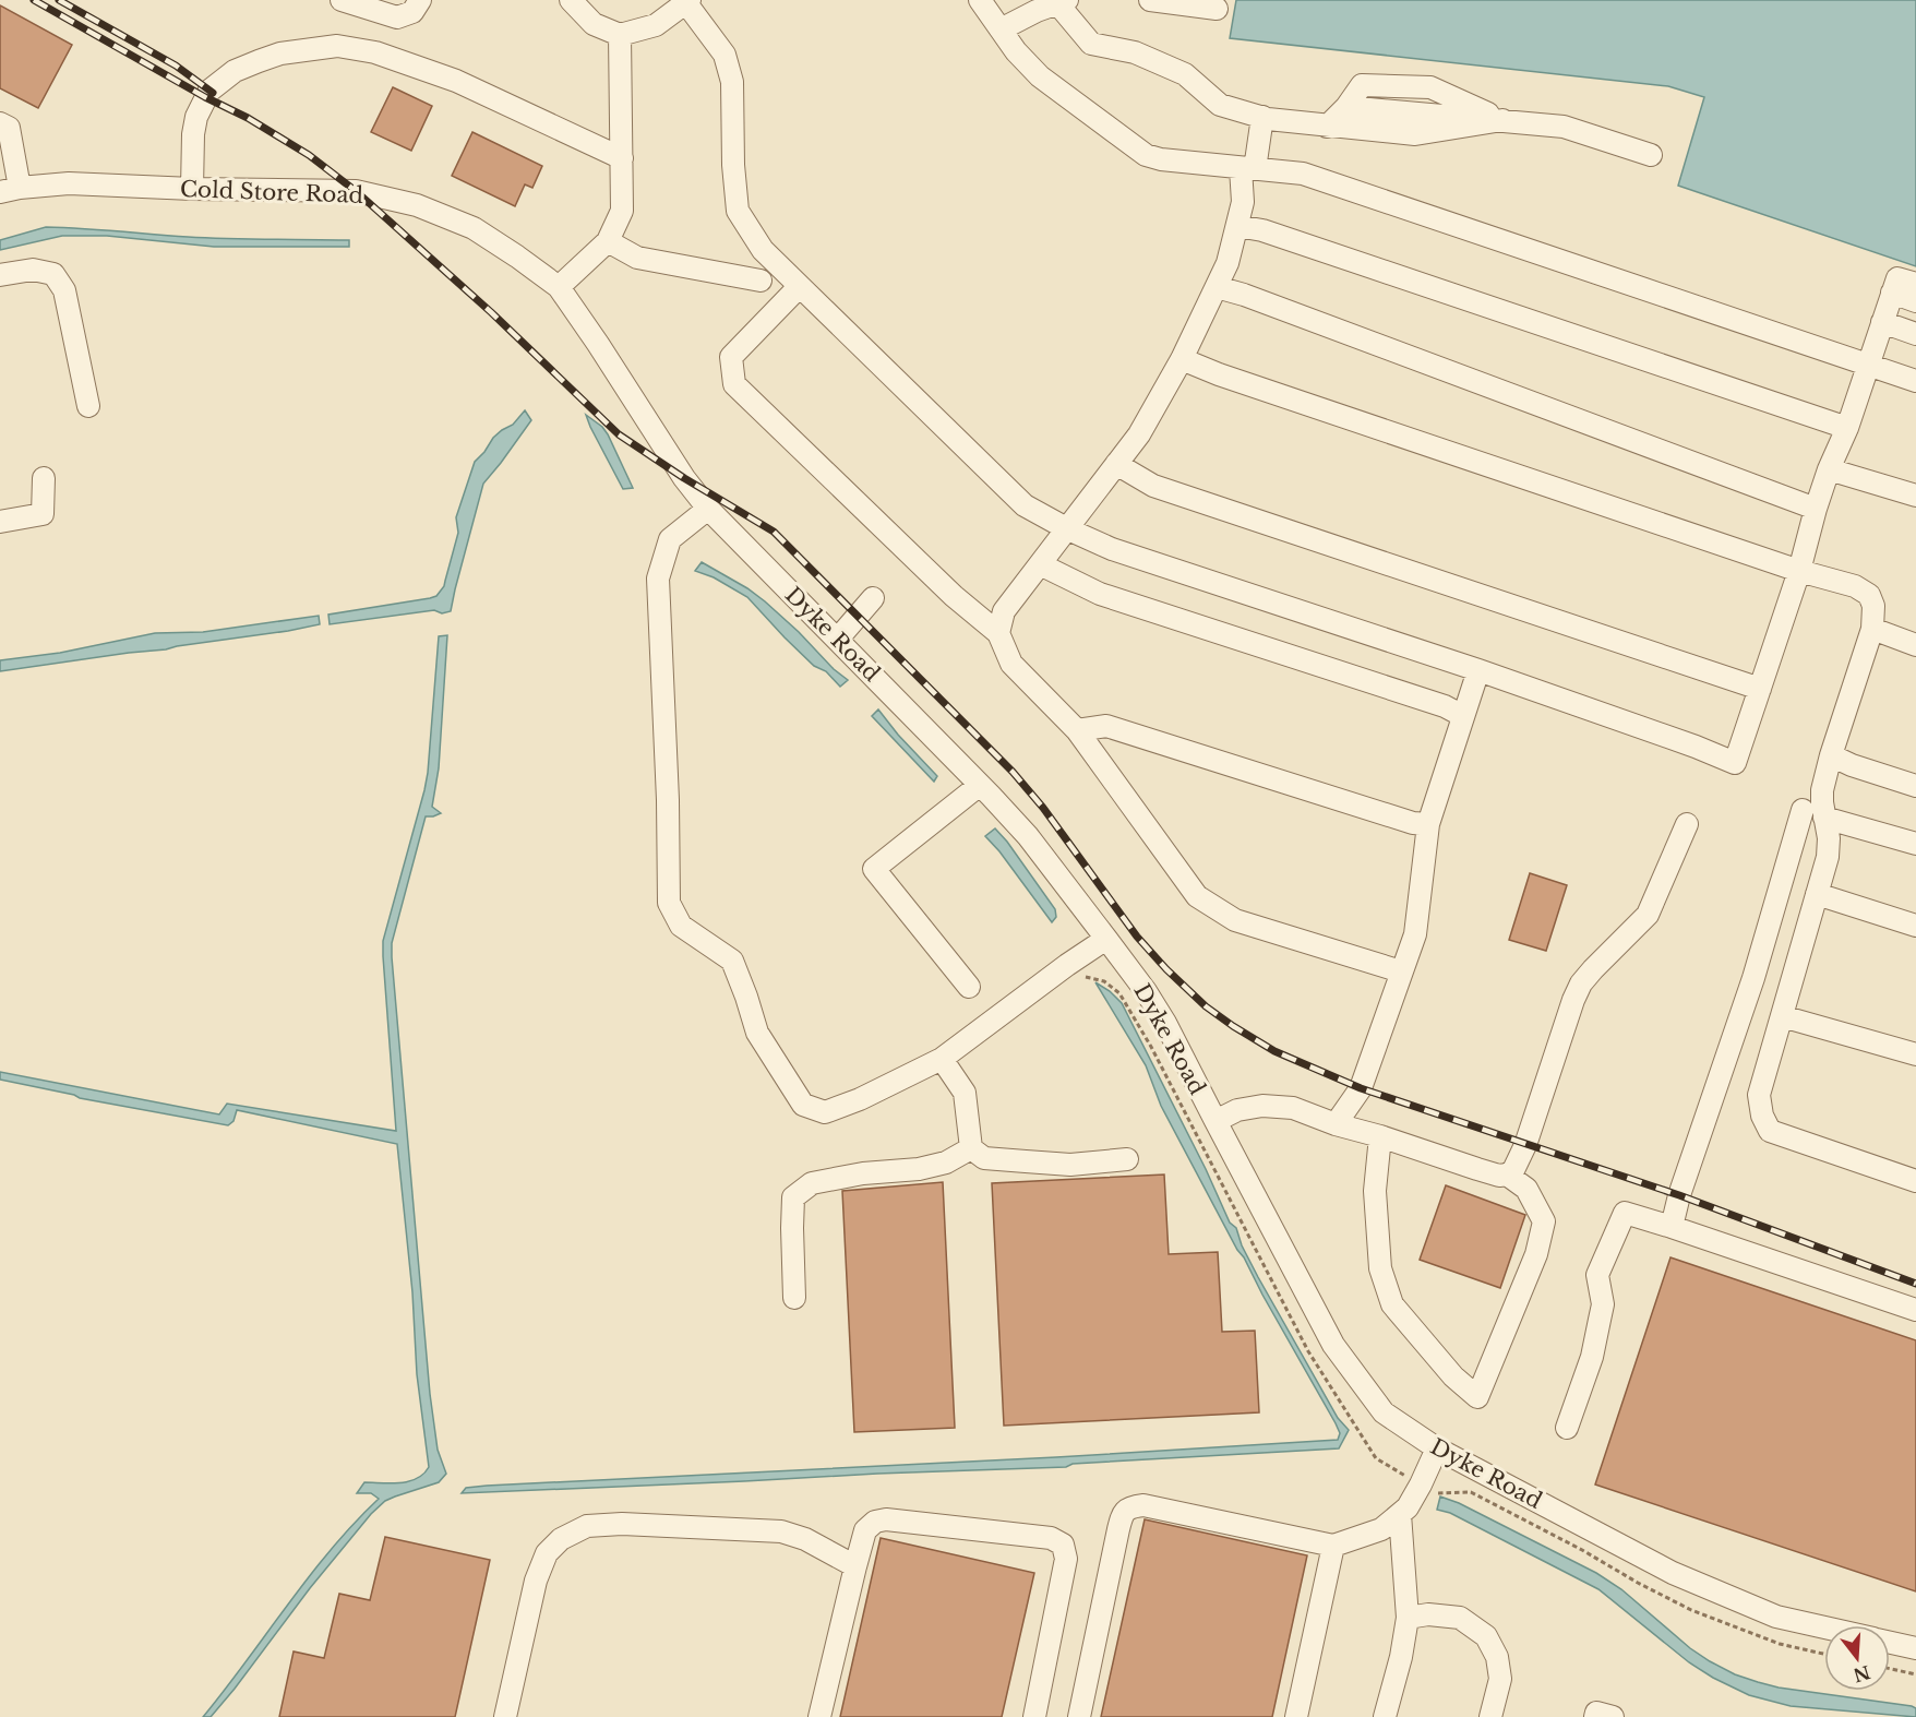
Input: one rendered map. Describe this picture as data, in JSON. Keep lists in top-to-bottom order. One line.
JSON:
{"streets":{"street":["Cold Store Road","Dyke Road"]},"crossings":[["Cold Store Road","Dyke Road"]],"north":"bottom"}
